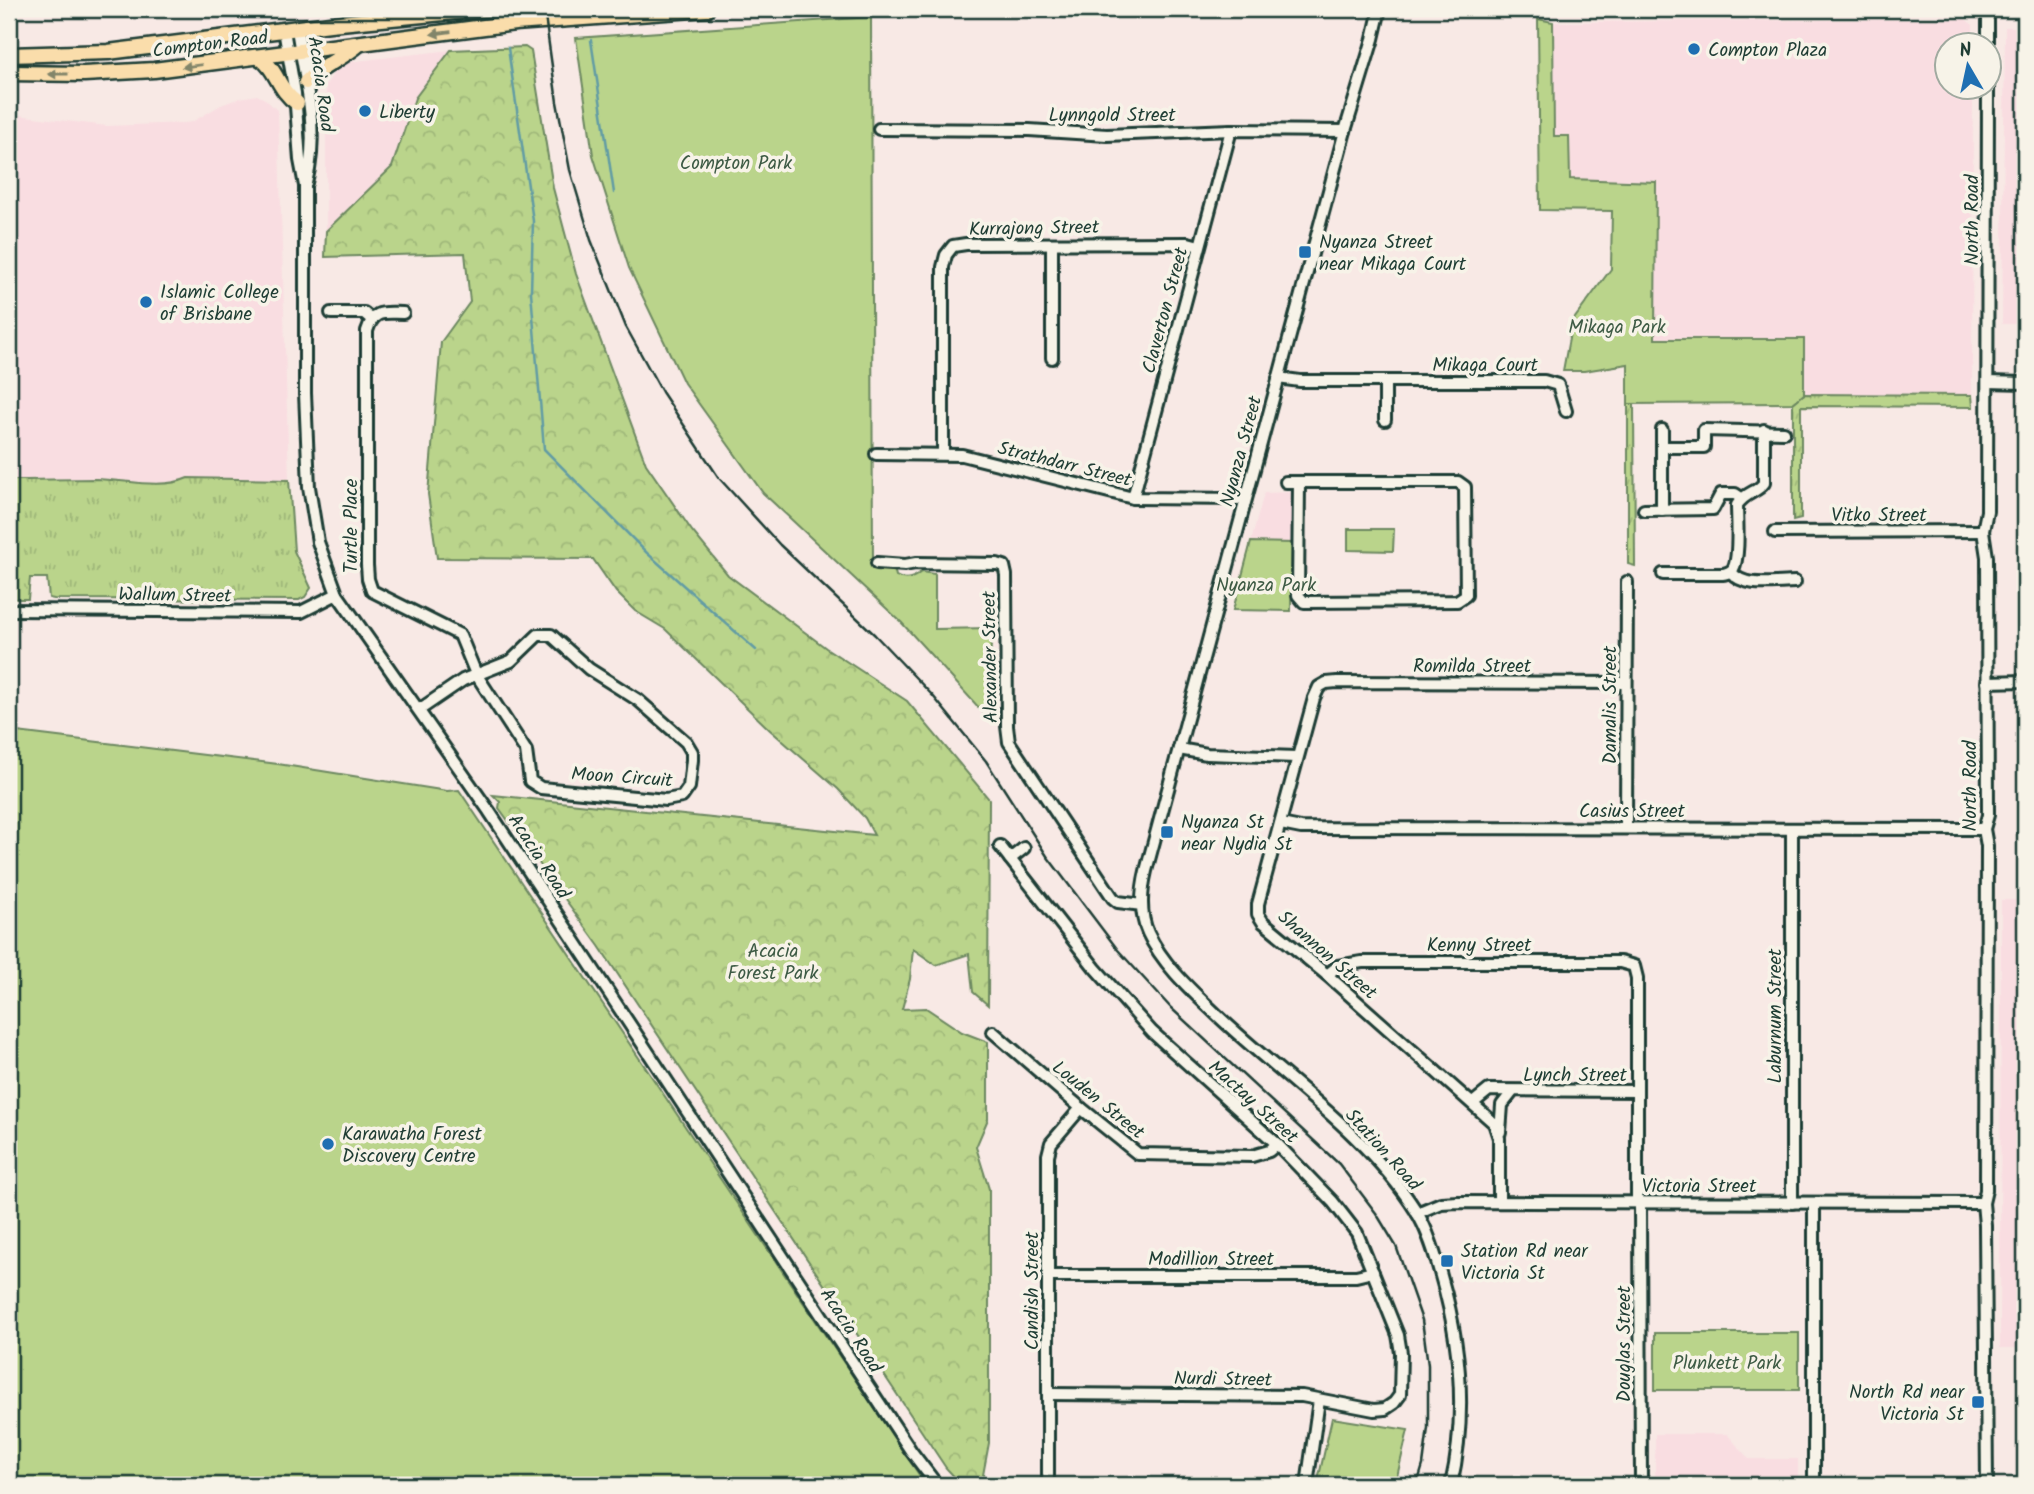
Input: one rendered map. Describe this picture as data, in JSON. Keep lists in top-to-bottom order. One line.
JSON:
{"streets":{"main road":["Compton Road"],"street":["Acacia Road","Lynngold Street","North Road","Kurrajong Street","Claverton Street","Mikaga Court","Nyanza Street","Strathdarr Street","Vitko Street","Turtle Place","Wallum Street","Alexander Street","Romilda Street","Damalis Street","Moon Circuit","Casius Street","Kenny Street","Shannon Street","Laburnum Street","Lynch Street","Louden Street","Mactay Street","Station Road","Victoria Street","Modillion Street","Candish Street","Douglas Street","Nurdi Street"]},"crossings":[["Compton Road","Acacia Road"],["Acacia Road","Wallum Street"],["Acacia Road","Moon Circuit"],["Lynngold Street","Claverton Street"],["Lynngold Street","Nyanza Street"],["North Road","Vitko Street"],["North Road","Casius Street"],["North Road","Victoria Street"],["Kurrajong Street","Claverton Street"],["Kurrajong Street","Strathdarr Street"],["Claverton Street","Strathdarr Street"],["Mikaga Court","Nyanza Street"],["Nyanza Street","Strathdarr Street"],["Nyanza Street","Alexander Street"],["Nyanza Street","Station Road"],["Turtle Place","Moon Circuit"],["Alexander Street","Station Road"],["Romilda Street","Damalis Street"],["Romilda Street","Shannon Street"],["Damalis Street","Casius Street"],["Casius Street","Shannon Street"],["Casius Street","Laburnum Street"],["Kenny Street","Shannon Street"],["Kenny Street","Douglas Street"],["Shannon Street","Lynch Street"],["Laburnum Street","Victoria Street"],["Lynch Street","Douglas Street"],["Louden Street","Mactay Street"],["Louden Street","Candish Street"],["Mactay Street","Modillion Street"],["Mactay Street","Nurdi Street"],["Station Road","Victoria Street"],["Victoria Street","Douglas Street"],["Modillion Street","Candish Street"],["Candish Street","Nurdi Street"]],"parks":["Compton Park","Mikaga Park","Nyanza Park","Acacia Forest Park","Plunkett Park"],"places":{"other":["Compton Plaza","Liberty","Islamic College of Brisbane","Karawatha Forest Discovery Centre"],"transit":["Nyanza Street near Mikaga Court","Nyanza St near Nydia St","Station Rd near Victoria St","North Rd near Victoria St"]},"north":"top"}
